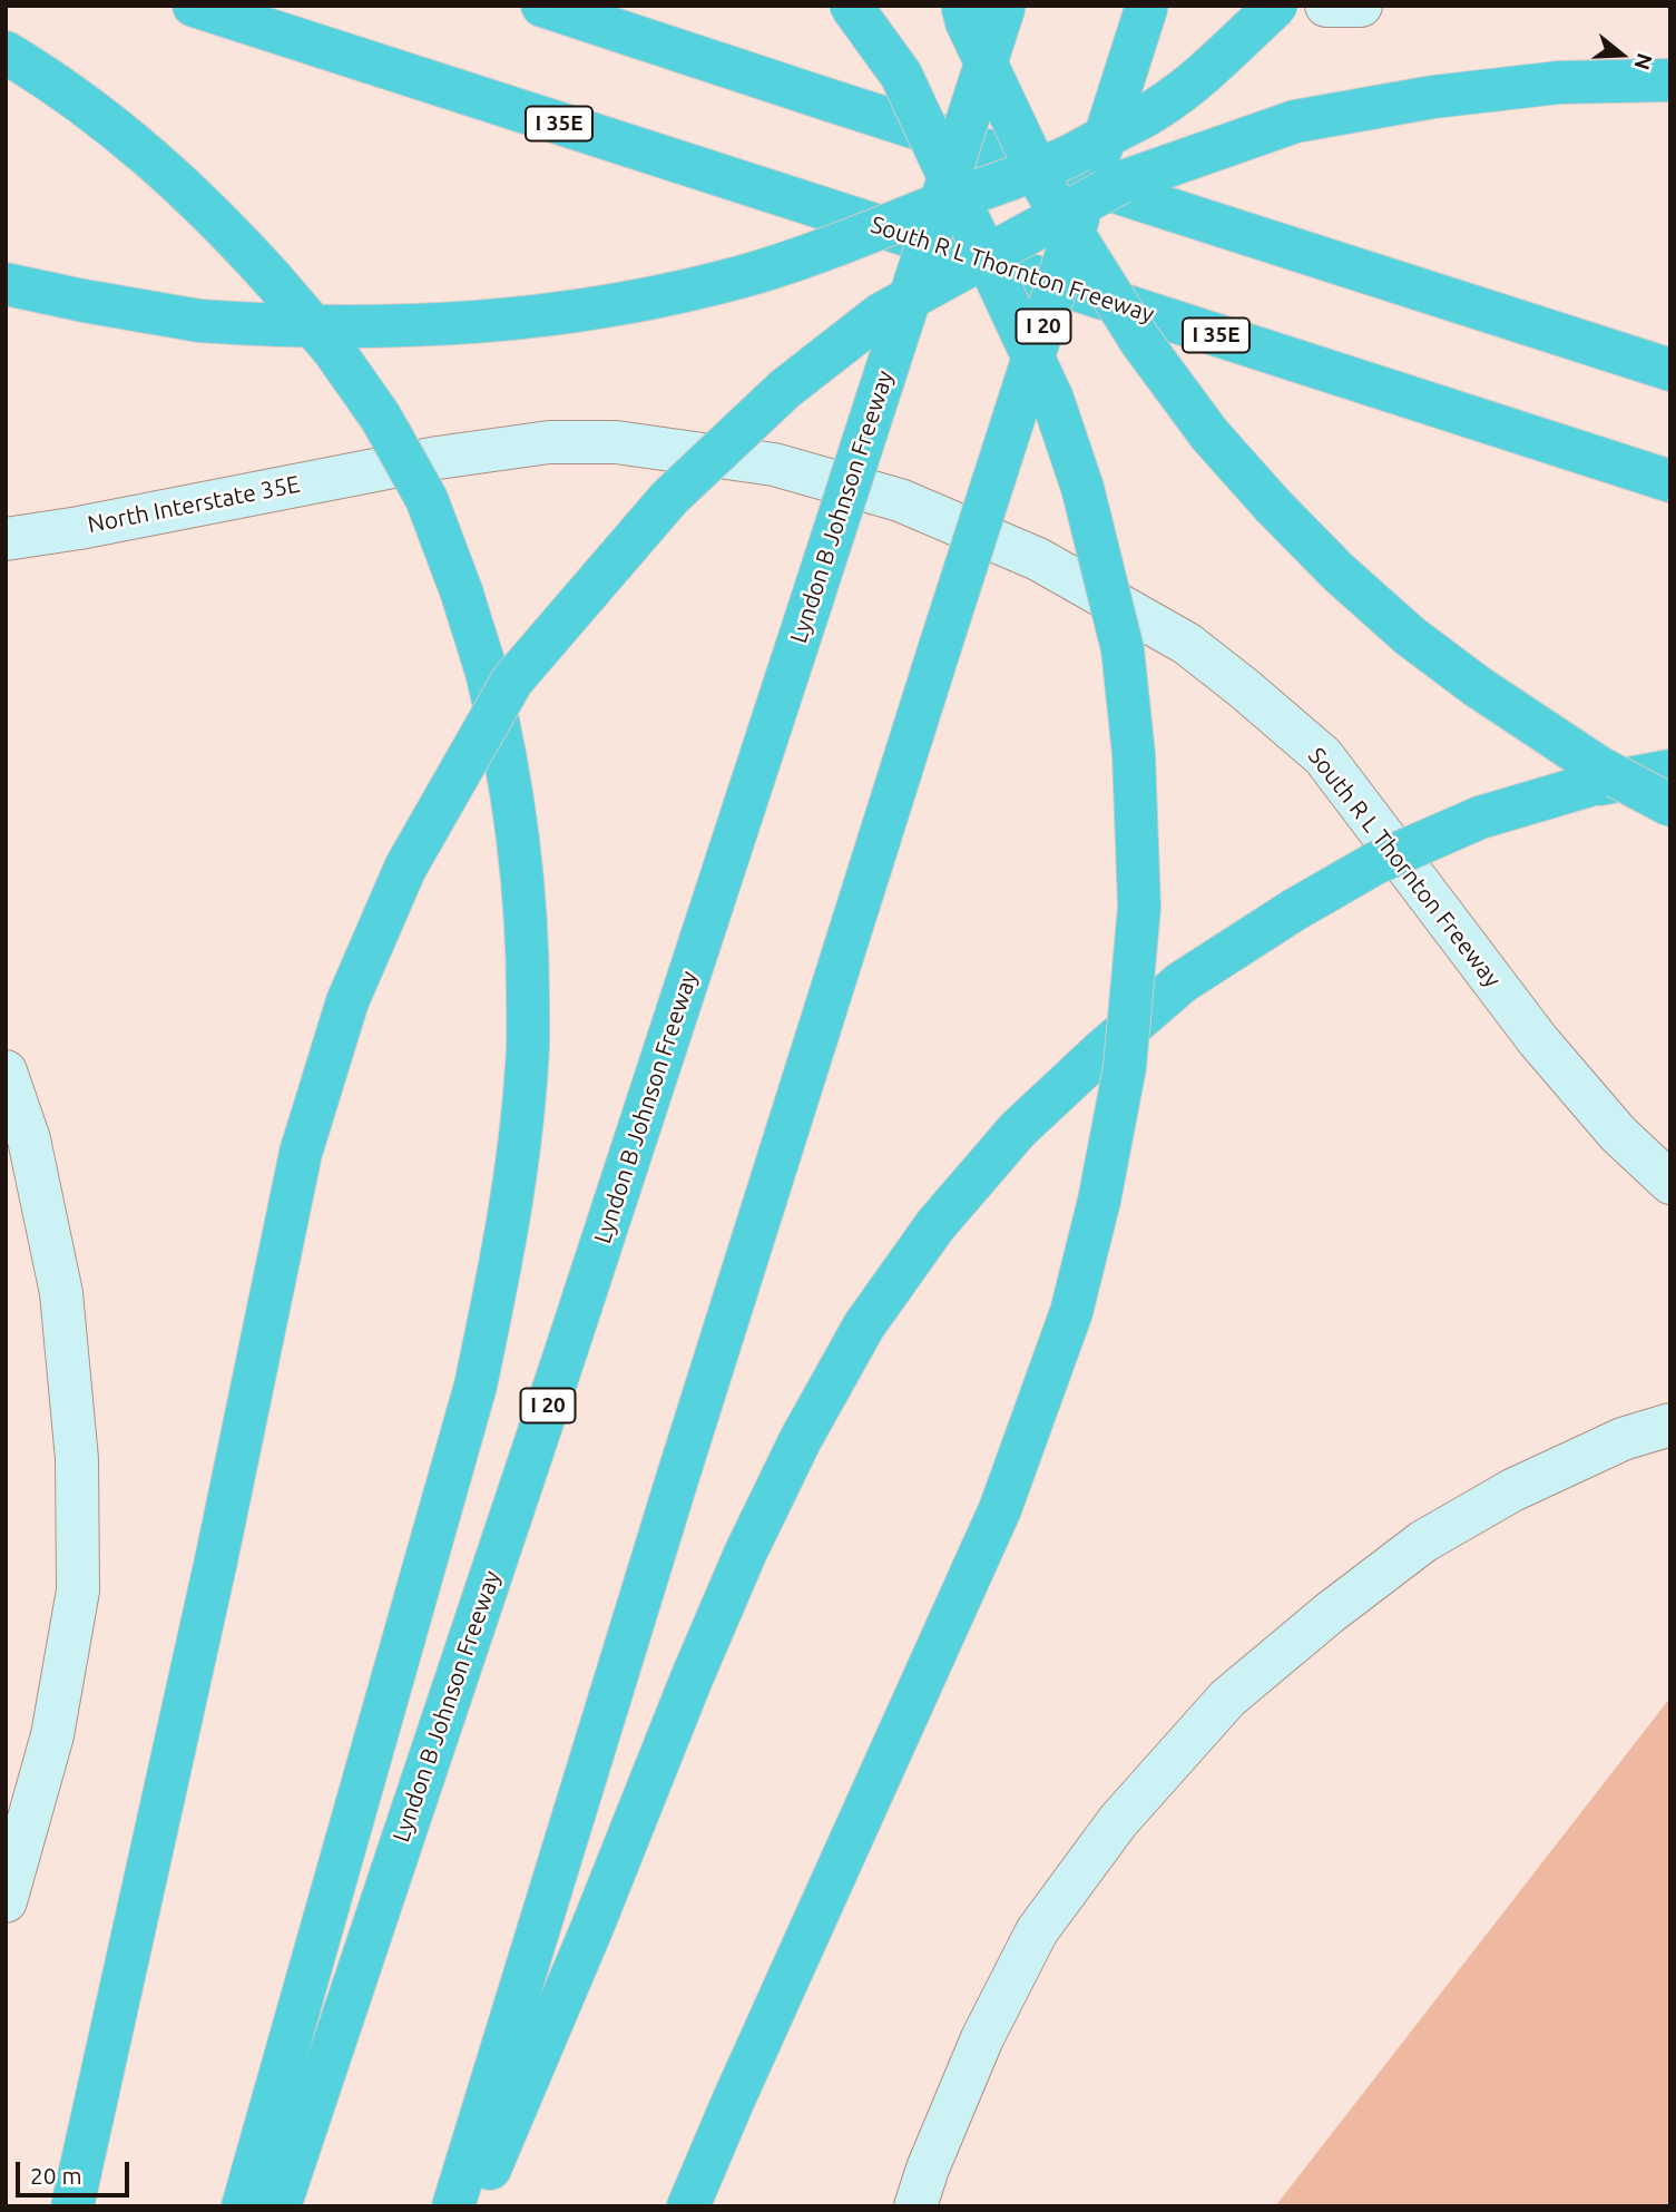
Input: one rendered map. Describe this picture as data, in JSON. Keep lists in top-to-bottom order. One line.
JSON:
{"streets":{"highway":["I 35E","South R L Thornton Freeway","I 20","Lyndon B Johnson Freeway"],"main road":["North Interstate 35E"]},"crossings":[["South R L Thornton Freeway","North Interstate 35E"]],"scale_bar":"20 m","north":"right"}
